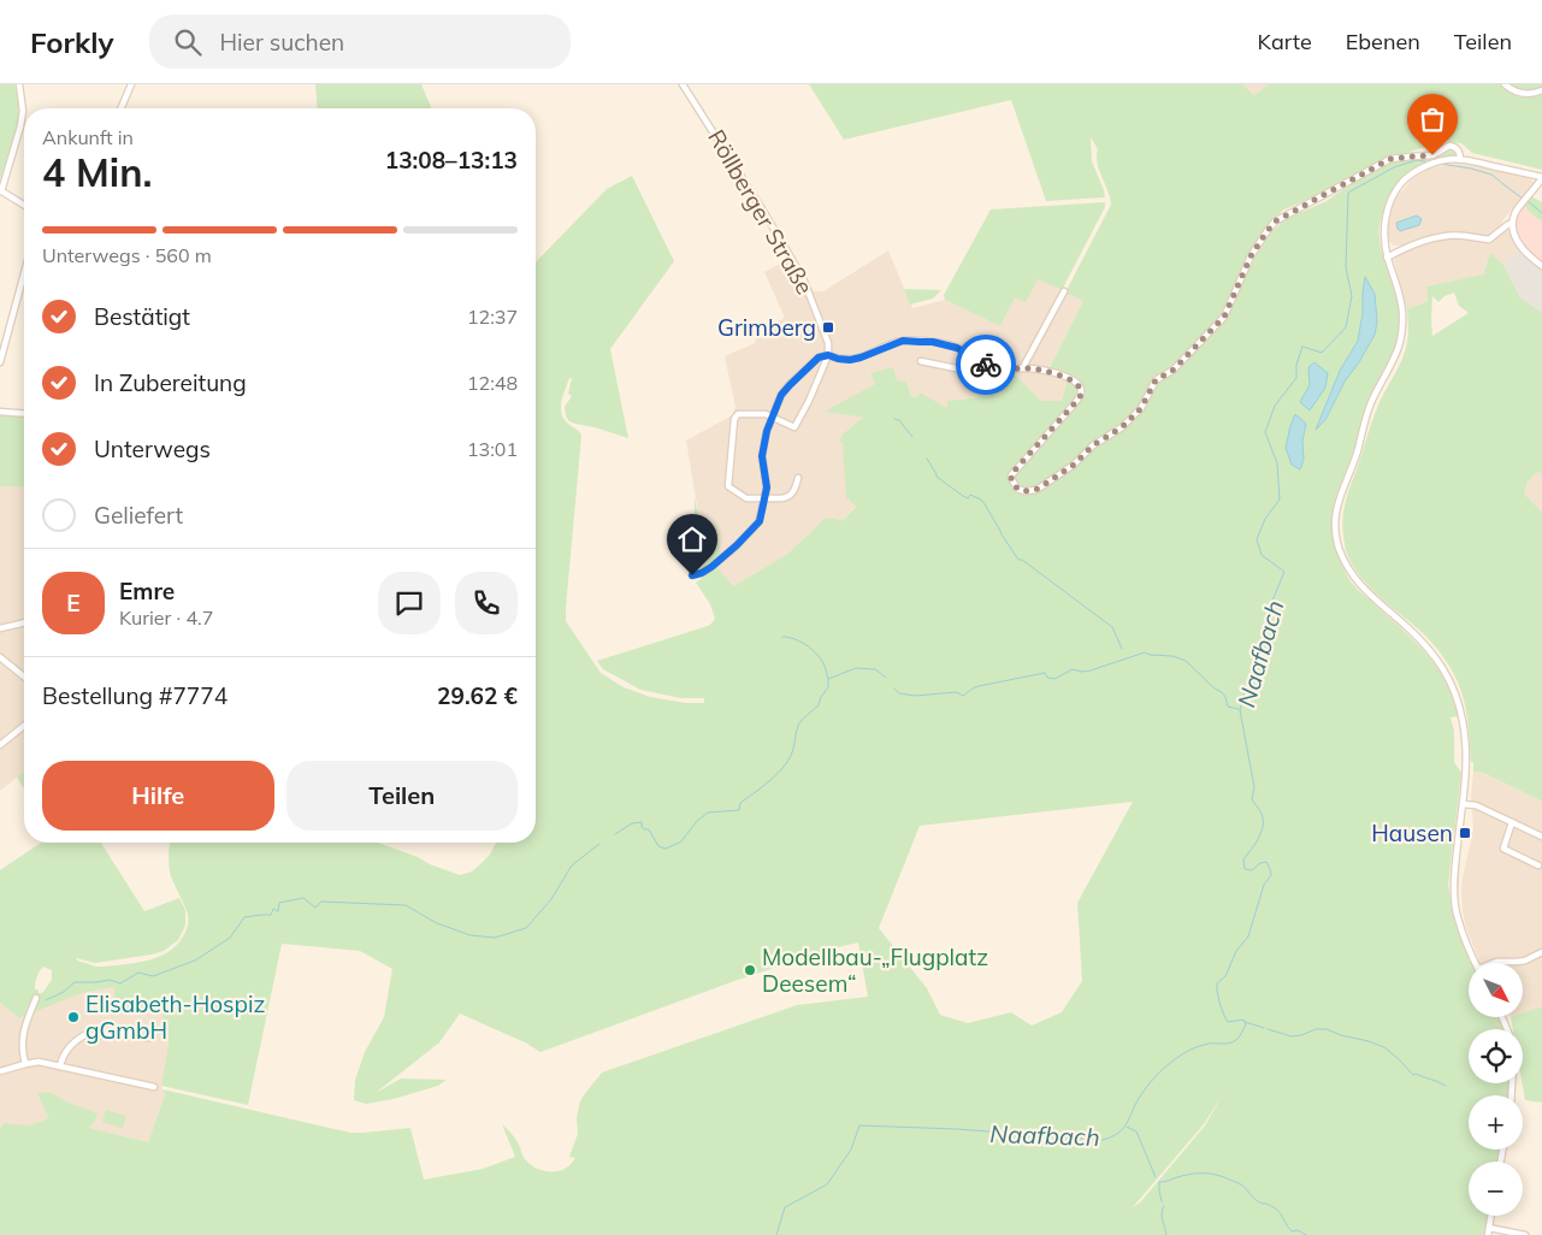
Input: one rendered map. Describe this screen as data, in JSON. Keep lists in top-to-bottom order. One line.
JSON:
{"streets":{"street":["Röllberger Straße"]},"water":["Naafbach"],"places":{"transit":["Grimberg","Hausen"],"other":["Modellbau-„Flugplatz Deesem“","Elisabeth-Hospiz gGmbH"]},"north":"bottom right","page":{"header":"Forkly","search":"Hier suchen","nav":["Karte","Ebenen","Teilen"],"heading":["4 Min.","Ankunft in","13:08–13:13"],"panel":["Emre","Kurier · 4.7","Bestellung #7774","29.62 €"],"bar":"Unterwegs · 560 m","list":[["Bestätigt","12:37"],["In Zubereitung","12:48"],["Unterwegs","13:01"],"Geliefert"],"round":"E","buttons":["Hilfe","Teilen"],"map_buttons":["+","−"]}}
